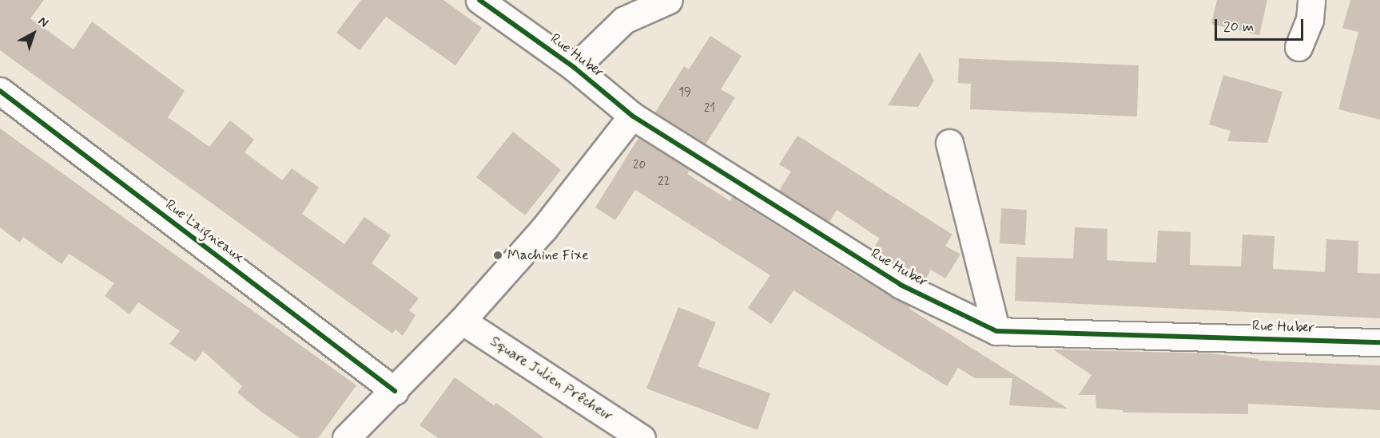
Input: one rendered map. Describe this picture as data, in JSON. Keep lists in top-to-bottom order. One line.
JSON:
{"streets":{"street":["Rue Huber","Rue Laigneaux","Square Julien Prêcheur"]},"places":["Machine Fixe"],"house_numbers":["19","21","20","22"],"scale_bar":"20 m","north":"top right"}
